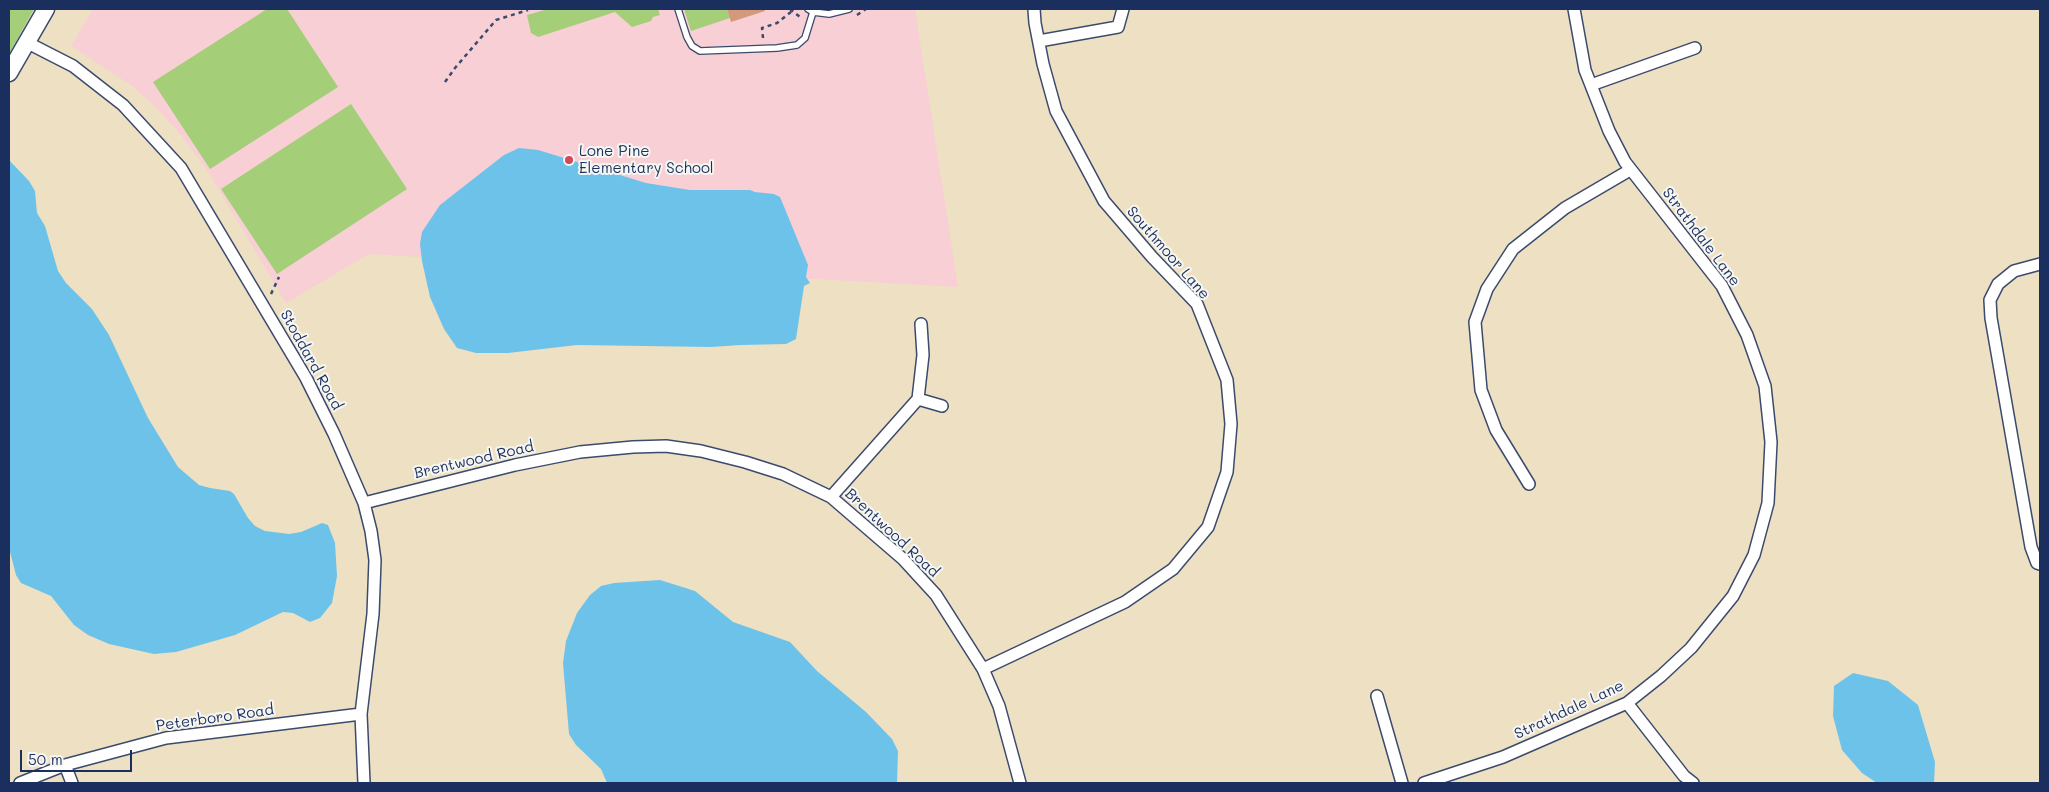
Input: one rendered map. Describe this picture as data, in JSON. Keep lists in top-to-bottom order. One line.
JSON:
{"streets":{"street":["Strathdale Lane","Southmoor Lane","Stoddard Road","Brentwood Road","Peterboro Road"]},"crossings":[["Southmoor Lane","Brentwood Road"],["Stoddard Road","Brentwood Road"],["Stoddard Road","Peterboro Road"]],"places":["Lone Pine Elementary School"],"scale_bar":"50 m"}
